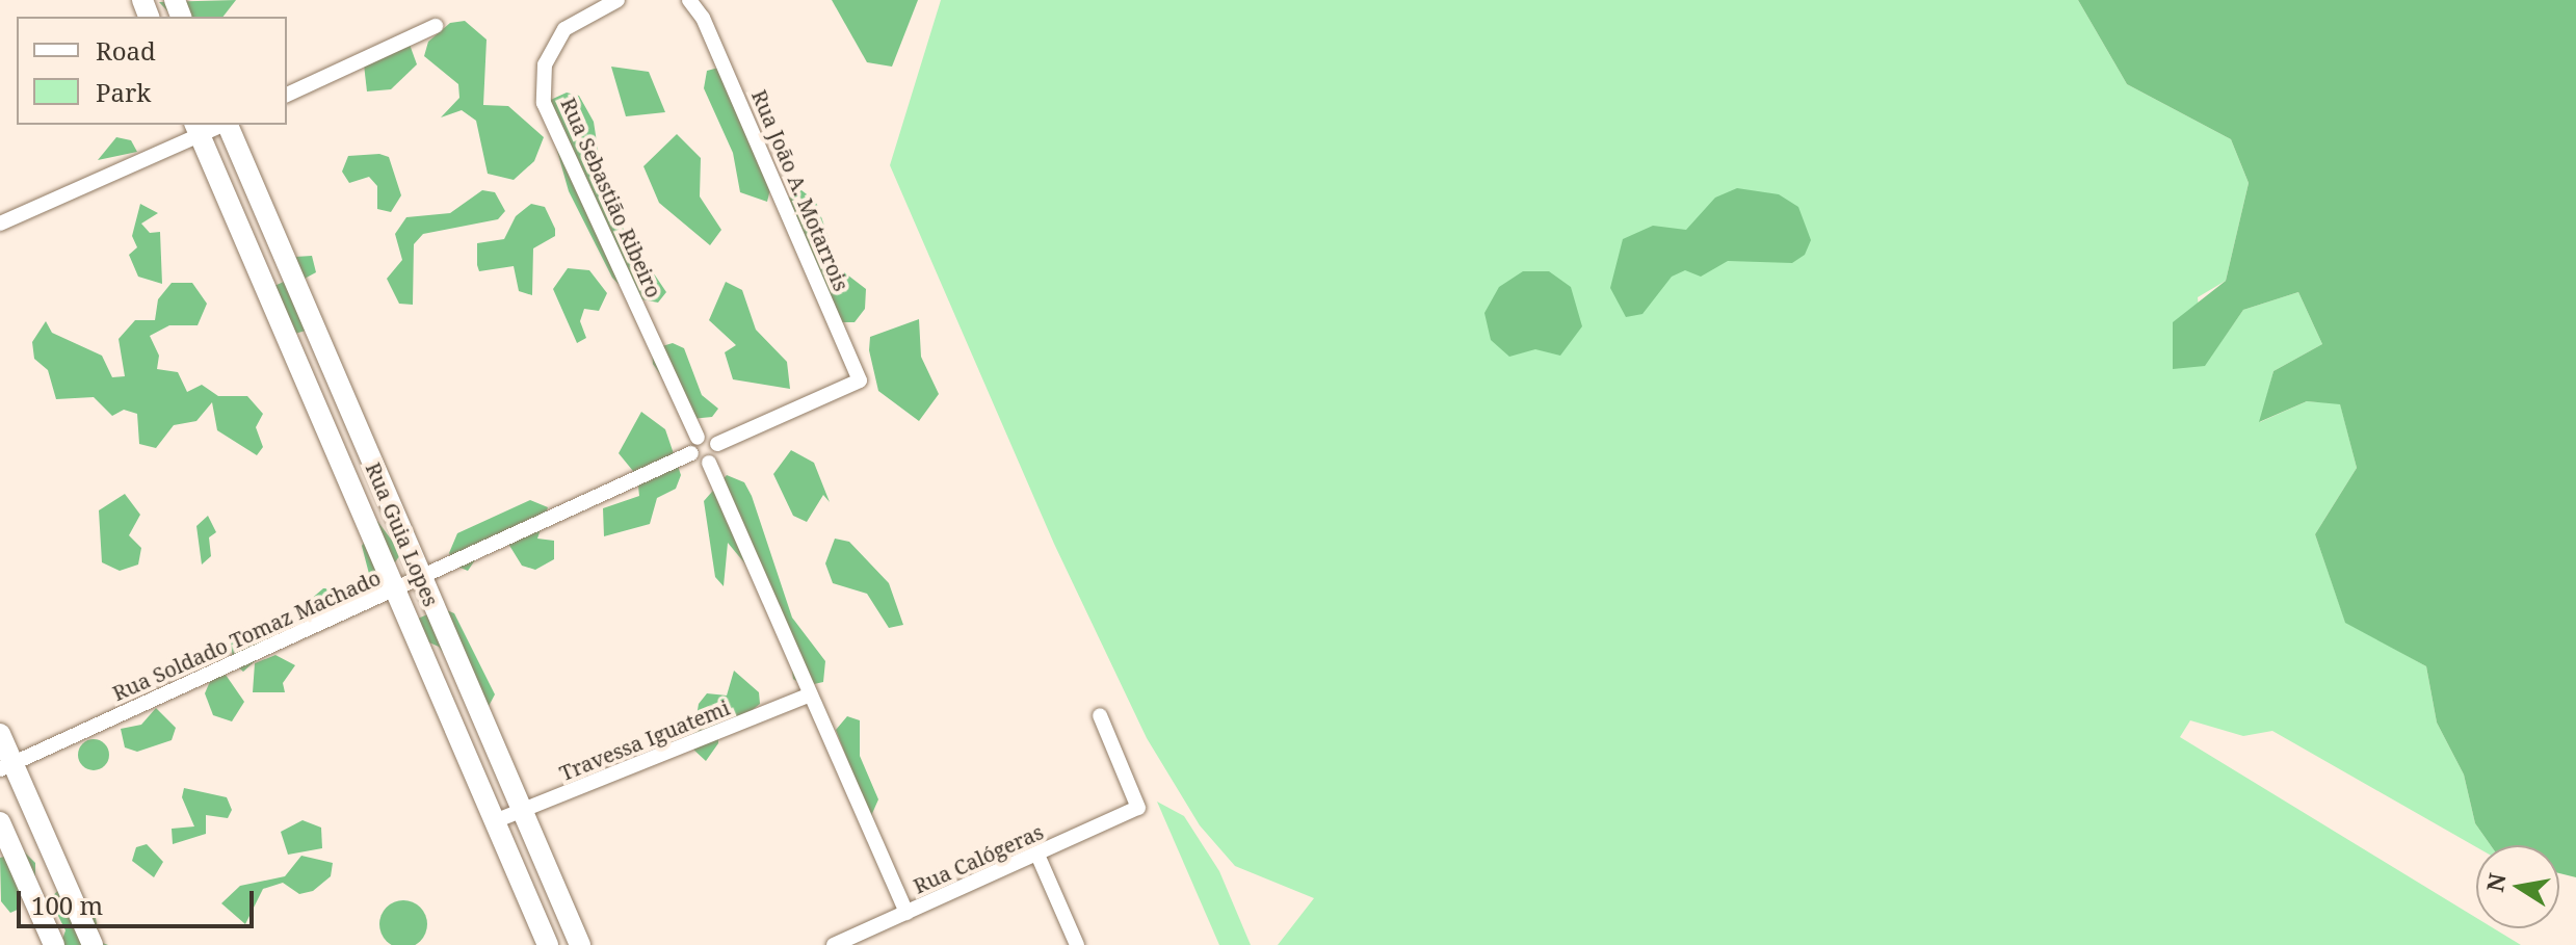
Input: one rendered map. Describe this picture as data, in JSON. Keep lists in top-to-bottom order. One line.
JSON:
{"streets":{"main road":["Rua Guia Lopes"],"street":["Rua João A. Motarrois","Rua Sebastião Ribeiro","Rua Soldado Tomaz Machado","Travessa Iguatemi","Rua Calógeras"]},"crossings":[["Rua Guia Lopes","Rua Soldado Tomaz Machado"],["Rua Guia Lopes","Travessa Iguatemi"]],"legend":["Road","Park"],"scale_bar":"100 m","north":"left"}
